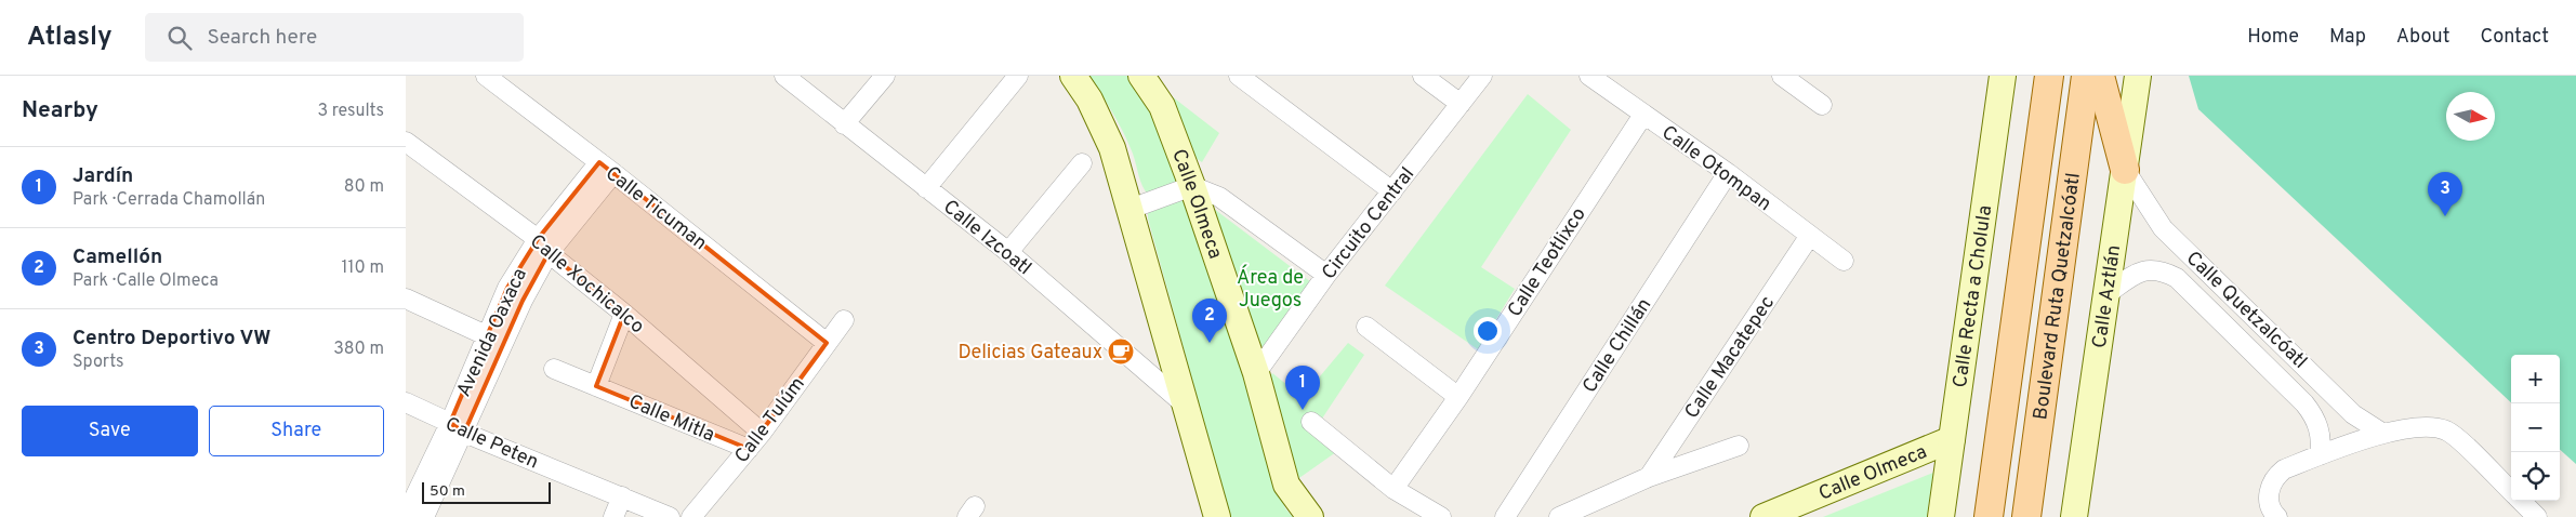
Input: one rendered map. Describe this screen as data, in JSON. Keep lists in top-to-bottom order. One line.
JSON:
{"streets":{"main road":["Boulevard Ruta Quetzalcóatl"],"street":["Calle Otompan","Calle Olmeca","Calle Ticuman","Circuito Central","Calle Izcoatl","Calle Teotlixco","Calle Xochicalco","Calle Recta a Cholula","Calle Aztlán","Calle Quetzalcóatl","Avenida Oaxaca","Calle Chillán","Calle Macatepec","Calle Mitla","Calle Tulúm","Calle Peten"]},"crossings":[["Calle Otompan","Calle Teotlixco"],["Calle Otompan","Calle Chillán"],["Calle Otompan","Calle Macatepec"],["Calle Olmeca","Circuito Central"],["Calle Olmeca","Calle Recta a Cholula"],["Calle Ticuman","Avenida Oaxaca"],["Calle Ticuman","Calle Tulúm"],["Calle Xochicalco","Avenida Oaxaca"],["Calle Xochicalco","Calle Tulúm"],["Calle Aztlán","Calle Quetzalcóatl"],["Avenida Oaxaca","Calle Peten"],["Calle Mitla","Calle Tulúm"]],"parks":["Área de Juegos"],"places":{"cafe":["Delicias Gateaux"]},"scale_bar":"50 m","north":"right","page":{"header":"Atlasly","search":"Search here","nav":["Home","Map","About","Contact"],"heading":["Nearby","3 results"],"list":[{"mark":"1","name":"Jardín","note":"Park · Cerrada Chamollán","value":"80 m"},{"mark":"2","name":"Camellón","note":"Park · Calle Olmeca","value":"110 m"},{"mark":"3","name":"Centro Deportivo VW","note":"Sports","value":"380 m"}],"pins":["3","2","1"],"map_buttons":["+","−"],"buttons":["Save","Share"],"scale":"50 m"}}
